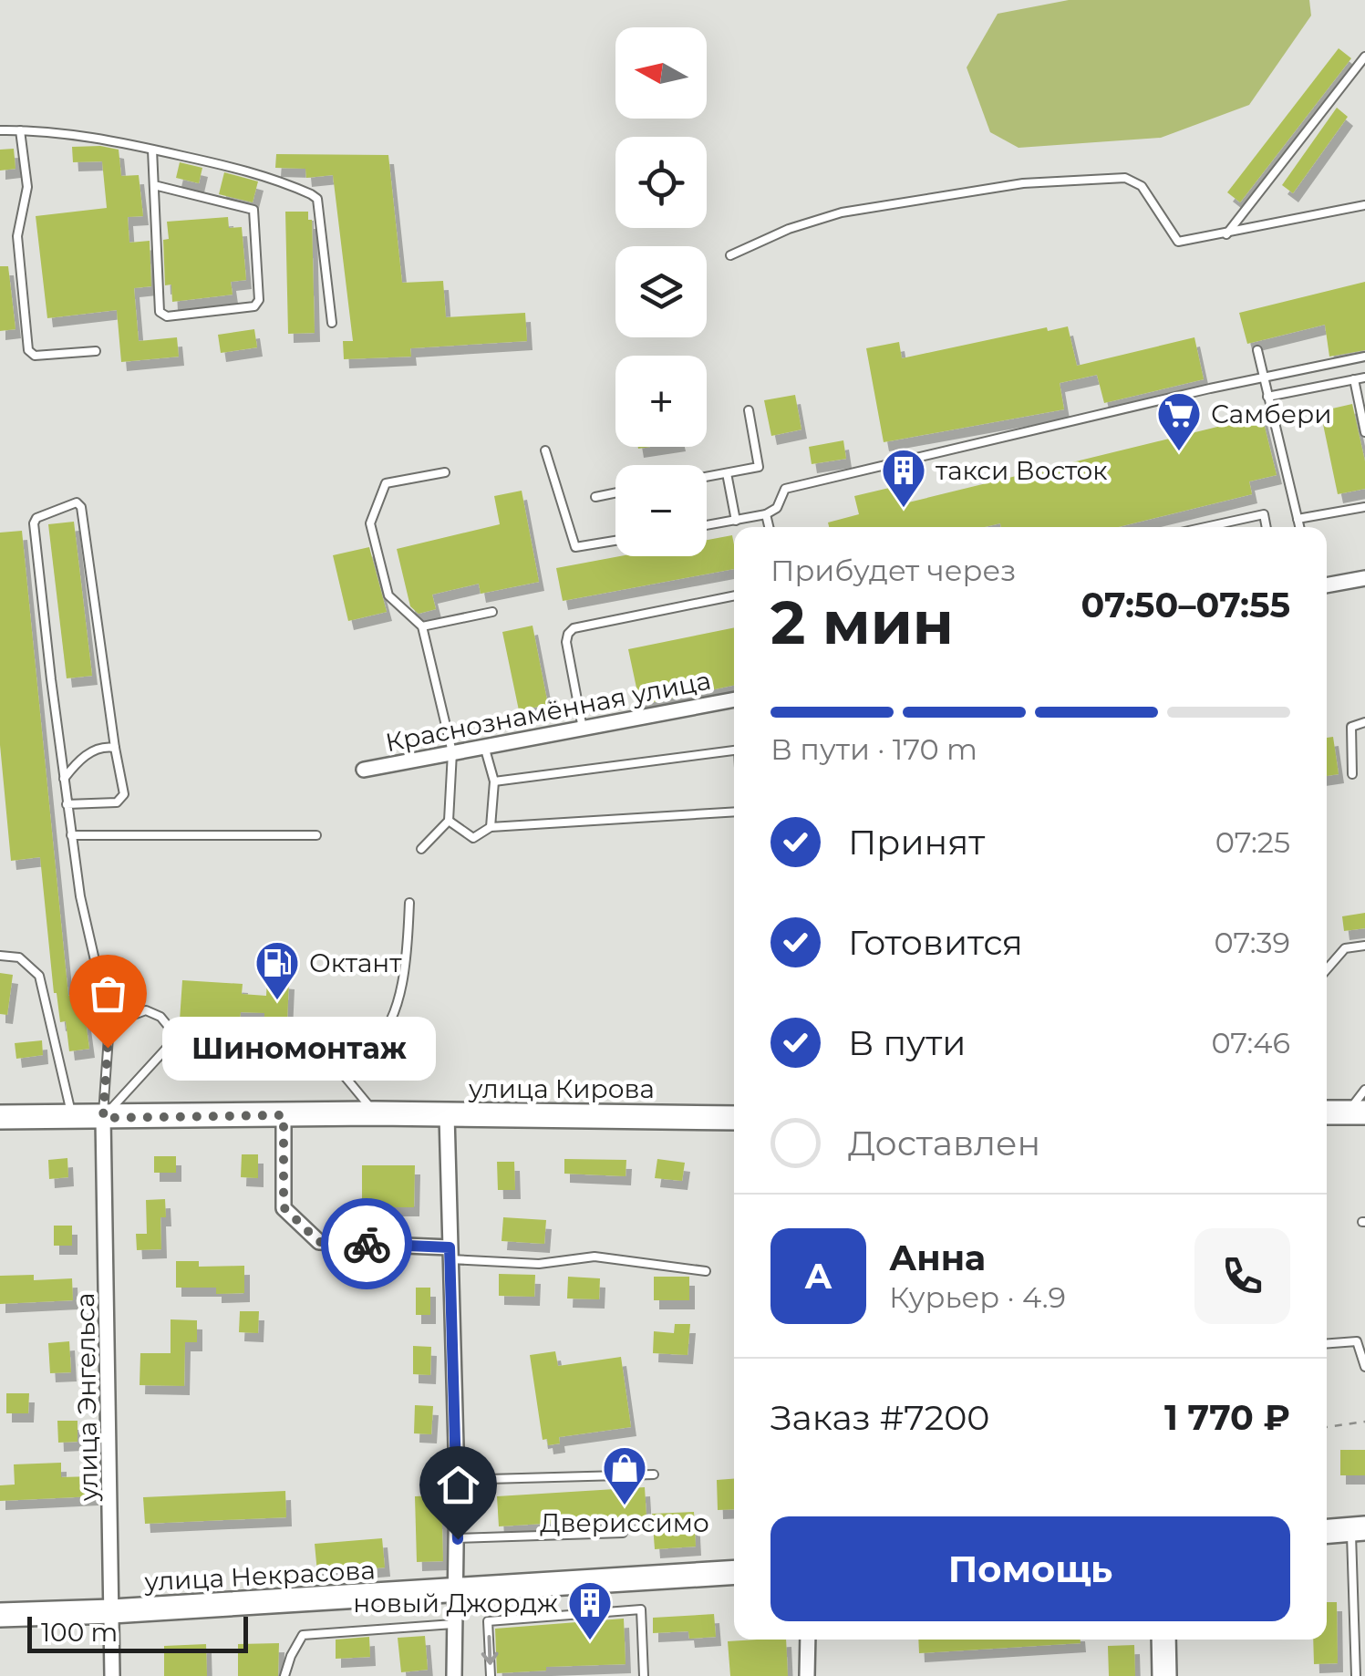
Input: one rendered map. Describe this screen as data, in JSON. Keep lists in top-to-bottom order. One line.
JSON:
{"streets":{"main road":["улица Кирова","улица Некрасова"],"street":["Краснознамённая улица","улица Энгельса"]},"crossings":[["улица Кирова","улица Энгельса"],["улица Энгельса","улица Некрасова"]],"places":{"supermarket":["Самбери"],"building":["такси Восток","новый Джордж"],"fuel station":["Октант"],"other":["Шиномонтаж"],"shop":["Двериссимо"]},"scale_bar":"100 m","north":"left","page":{"map_buttons":["+","−"],"heading":["2 мин","Прибудет через","07:50–07:55"],"panel":["Анна","Курьер · 4.9","Заказ #7200","1 770 ₽"],"bar":"В пути · 170 m","list":[["Принят","07:25"],["Готовится","07:39"],["В пути","07:46"],"Доставлен"],"bubble":"Шиномонтаж","round":"А","buttons":"Помощь","scale":"100 m"}}
